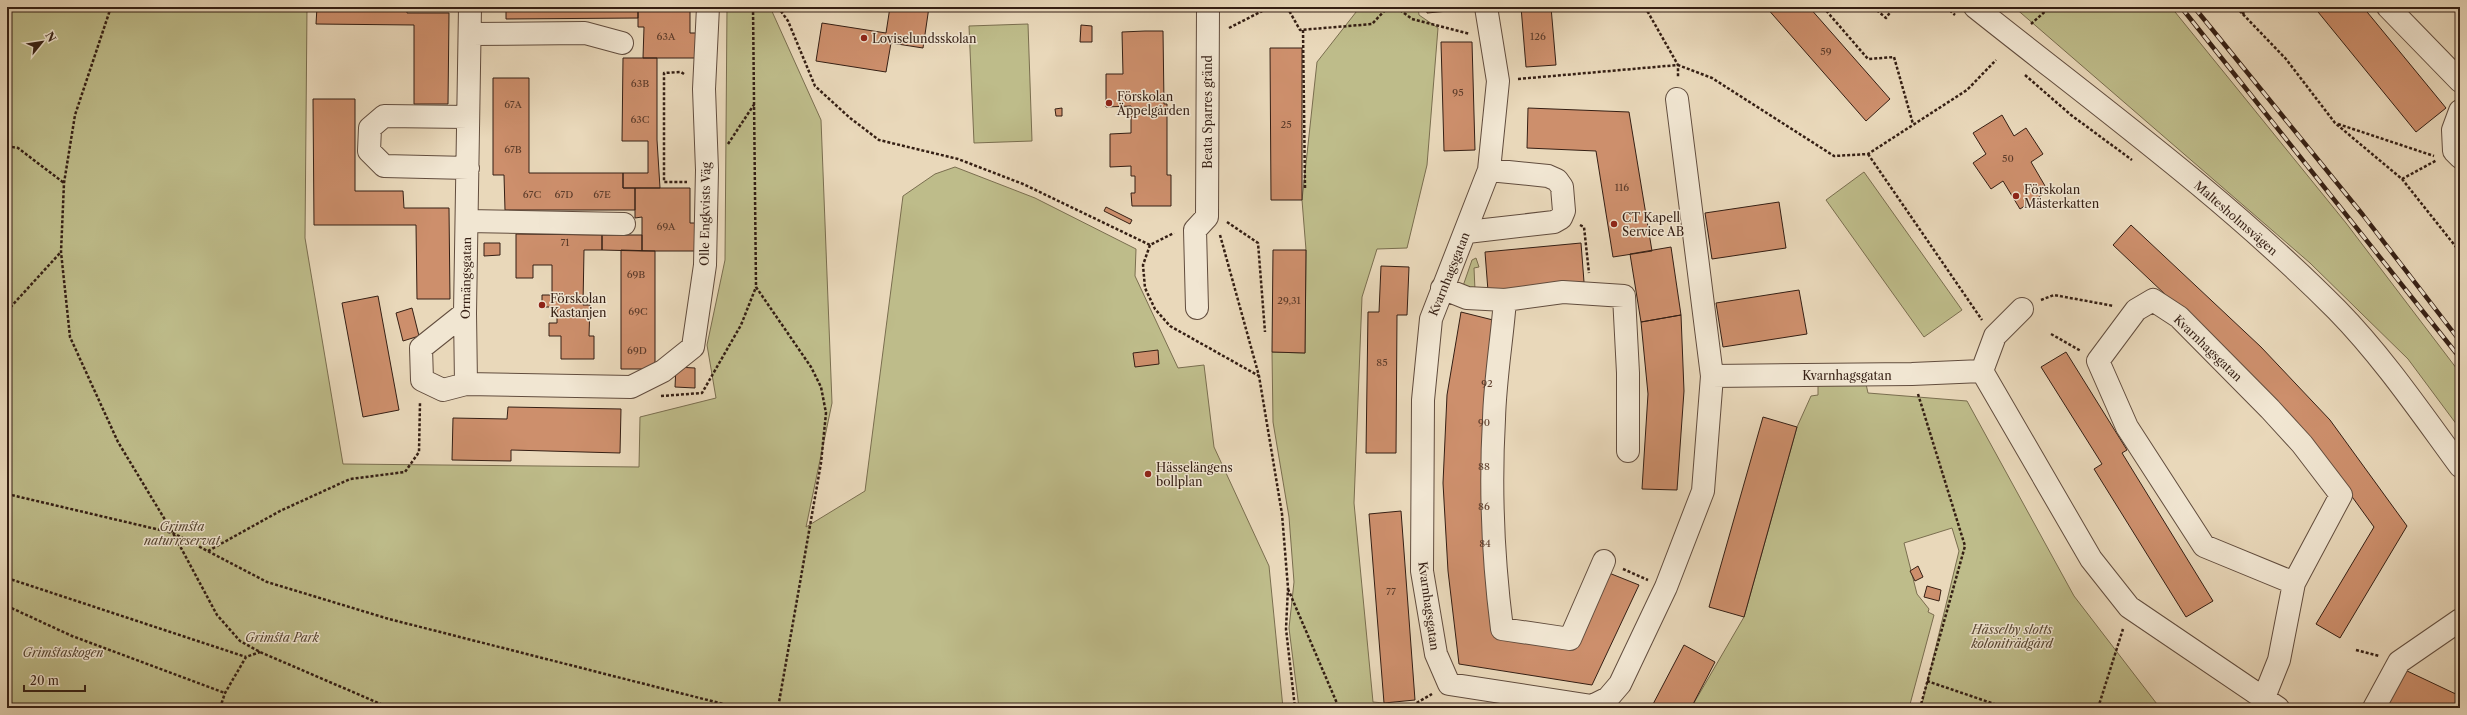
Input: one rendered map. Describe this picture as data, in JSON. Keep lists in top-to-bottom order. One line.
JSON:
{"streets":{"street":["Beata Sparres gränd","Olle Engkvists Väg","Maltesholmsvägen","Kvarnhagsgatan","Ormängsgatan"]},"crossings":[["Olle Engkvists Väg","Ormängsgatan"]],"parks":["Grimsta naturreservat","Hässelby slotts koloniträdgård","Grimsta Park","Grimstaskogen"],"places":["Loviselundsskolan","Förskolan Äppelgården","Förskolan Mästerkatten","CT Kapell Service AB","Förskolan Kastanjen","Hässelängens bollplan"],"house_numbers":["63A","126","59","63B","95","67A","63C","25","67B","50","116","67C","67D","67E","69A","71","69B","29,31","69C","69D","85","92","90","88","86","84","77"],"scale_bar":"20 m","north":"top right"}
